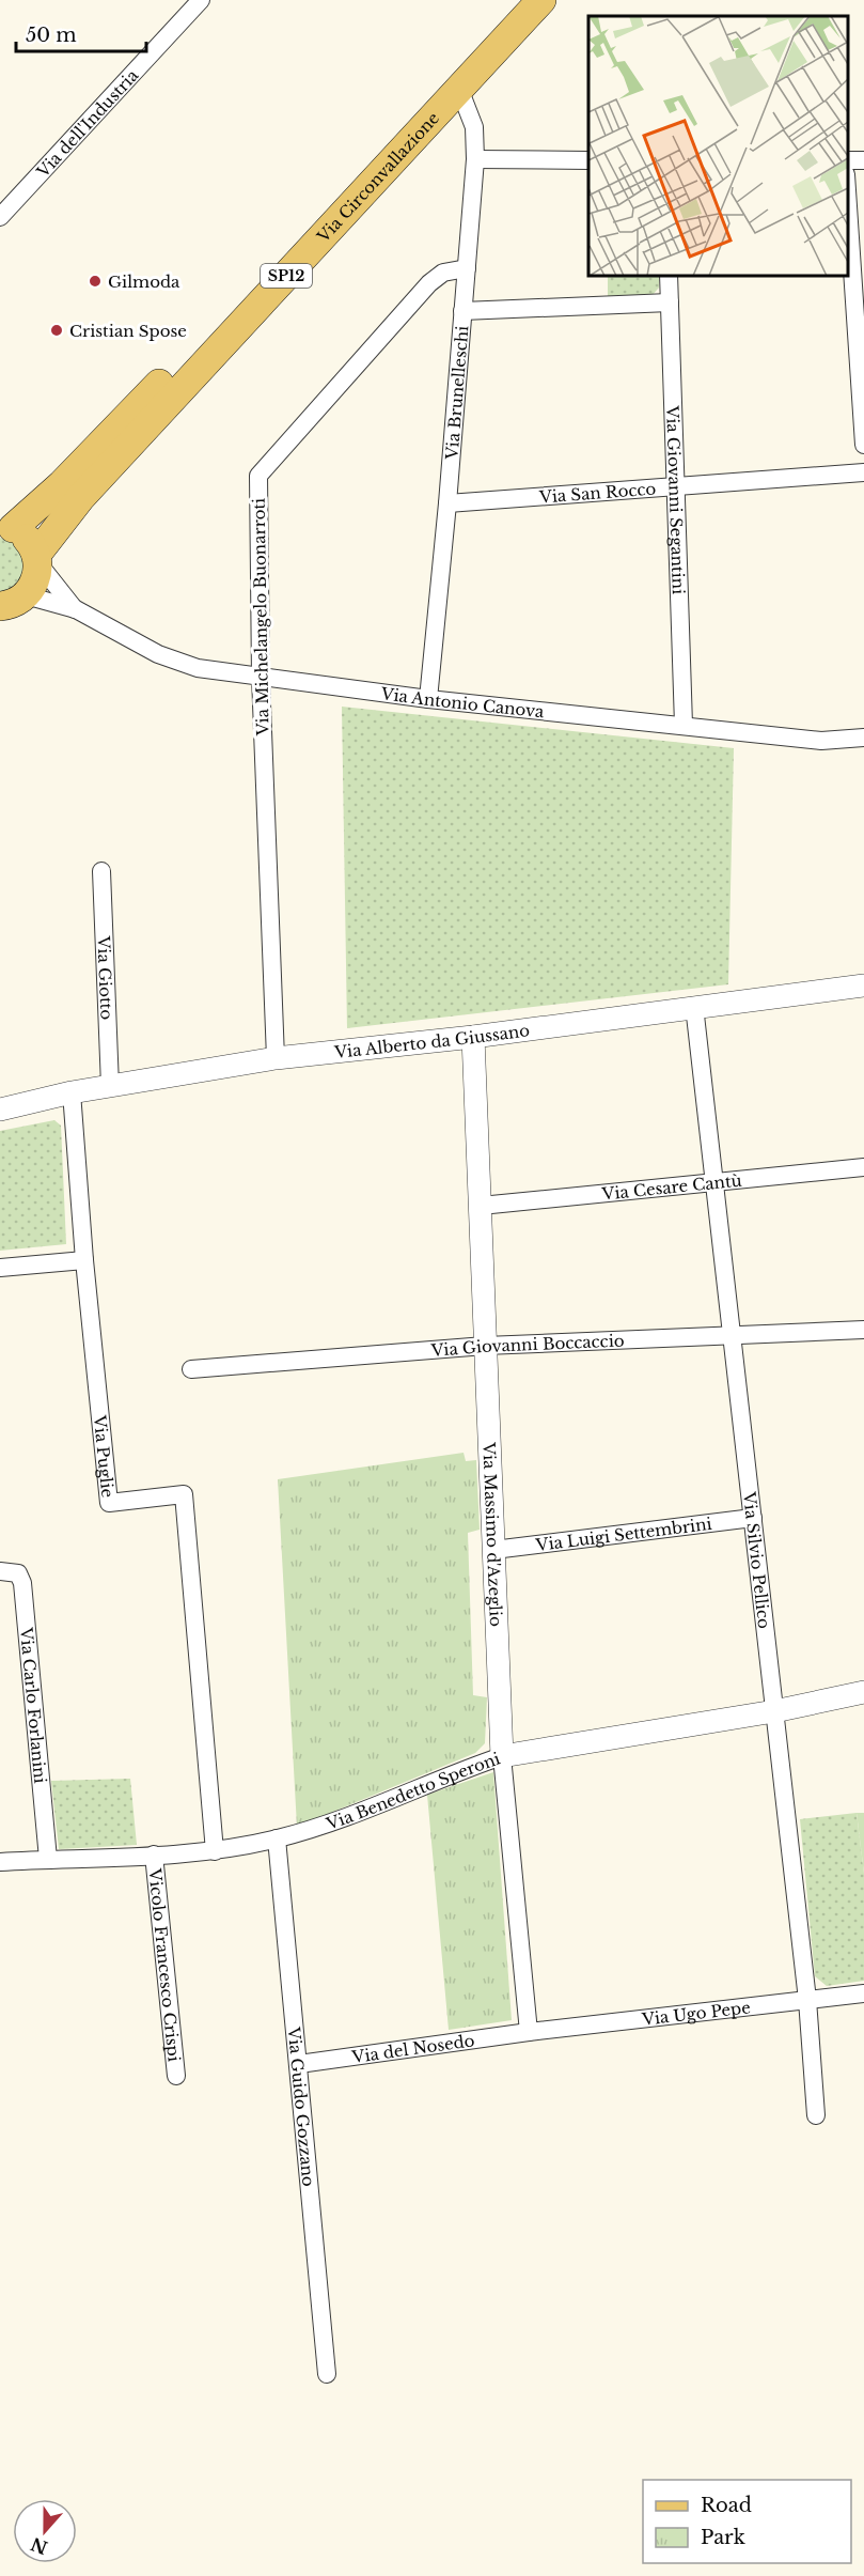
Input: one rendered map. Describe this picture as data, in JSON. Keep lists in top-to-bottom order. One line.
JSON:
{"streets":{"main road":["Via Circonvallazione","SP12"],"street":["Via dell'Industria","Via Brunelleschi","Via San Rocco","Via Giovanni Segantini","Via Michelangelo Buonarroti","Via Antonio Canova","Via Giotto","Via Alberto da Giussano","Via Cesare Cantù","Via Giovanni Boccaccio","Via Puglie","Via Luigi Settembrini","Via Massimo d'Azeglio","Via Silvio Pellico","Via Carlo Forlanini","Via Benedetto Speroni","Vicolo Francesco Crispi","Via Ugo Pepe","Via del Nosedo","Via Guido Gozzano"]},"crossings":[["Via Circonvallazione","Via Brunelleschi"],["Via Circonvallazione","Via Antonio Canova"],["Via Brunelleschi","Via San Rocco"],["Via Brunelleschi","Via Michelangelo Buonarroti"],["Via Brunelleschi","Via Antonio Canova"],["Via San Rocco","Via Giovanni Segantini"],["Via Giovanni Segantini","Via Antonio Canova"],["Via Michelangelo Buonarroti","Via Antonio Canova"],["Via Michelangelo Buonarroti","Via Alberto da Giussano"],["Via Giotto","Via Alberto da Giussano"],["Via Alberto da Giussano","Via Puglie"],["Via Alberto da Giussano","Via Massimo d'Azeglio"],["Via Alberto da Giussano","Via Silvio Pellico"],["Via Cesare Cantù","Via Massimo d'Azeglio"],["Via Cesare Cantù","Via Silvio Pellico"],["Via Giovanni Boccaccio","Via Massimo d'Azeglio"],["Via Giovanni Boccaccio","Via Silvio Pellico"],["Via Puglie","Via Benedetto Speroni"],["Via Luigi Settembrini","Via Massimo d'Azeglio"],["Via Luigi Settembrini","Via Silvio Pellico"],["Via Massimo d'Azeglio","Via Benedetto Speroni"],["Via Massimo d'Azeglio","Via Ugo Pepe"],["Via Massimo d'Azeglio","Via del Nosedo"],["Via Silvio Pellico","Via Benedetto Speroni"],["Via Silvio Pellico","Via Ugo Pepe"],["Via Carlo Forlanini","Via Benedetto Speroni"],["Via Benedetto Speroni","Vicolo Francesco Crispi"],["Via Benedetto Speroni","Via Guido Gozzano"],["Via Ugo Pepe","Via del Nosedo"],["Via del Nosedo","Via Guido Gozzano"]],"places":["Gilmoda","Cristian Spose"],"legend":["Road","Park"],"scale_bar":"50 m","north":"bottom"}
